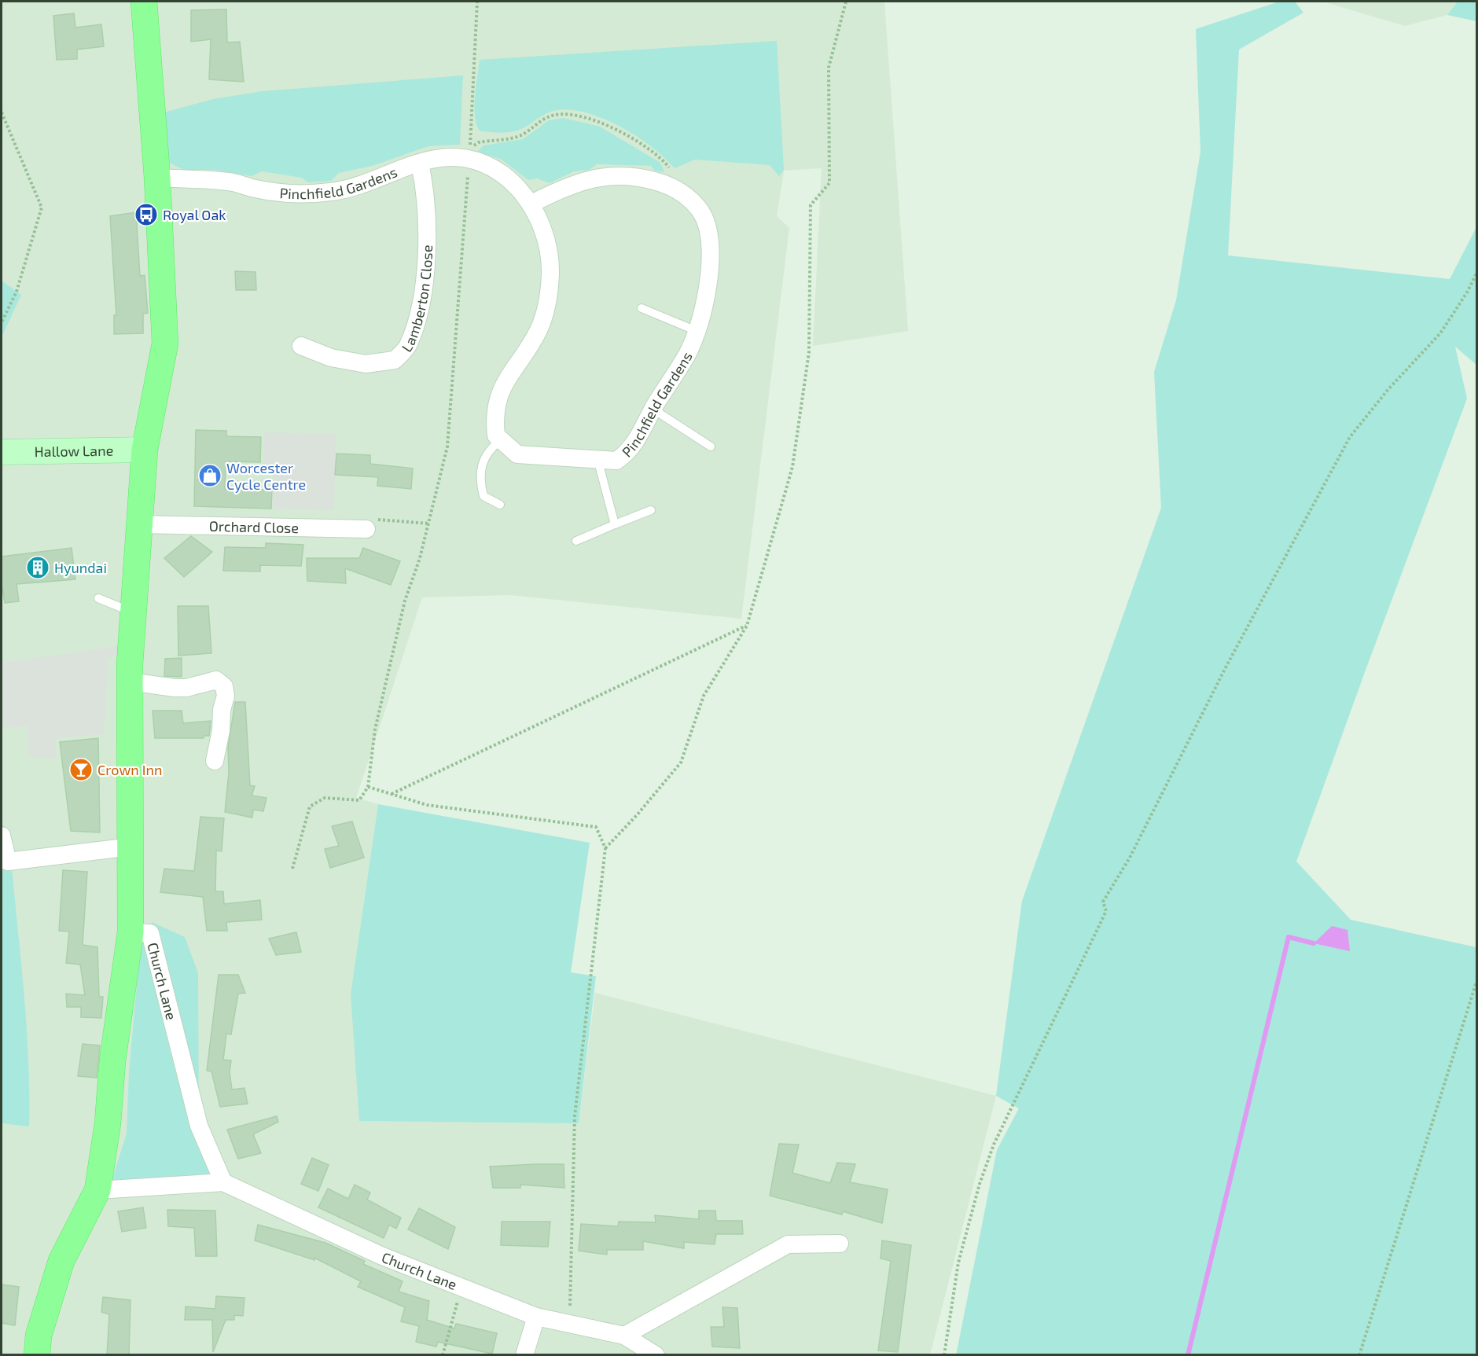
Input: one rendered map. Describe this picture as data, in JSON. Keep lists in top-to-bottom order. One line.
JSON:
{"streets":{"street":["Pinchfield Gardens","Lamberton Close","Hallow Lane","Orchard Close","Church Lane"]},"crossings":[["Pinchfield Gardens","Lamberton Close"]],"places":{"bus stop":["Royal Oak"],"shop":["Worcester Cycle Centre"],"building":["Hyundai"],"bar":["Crown Inn"]}}
